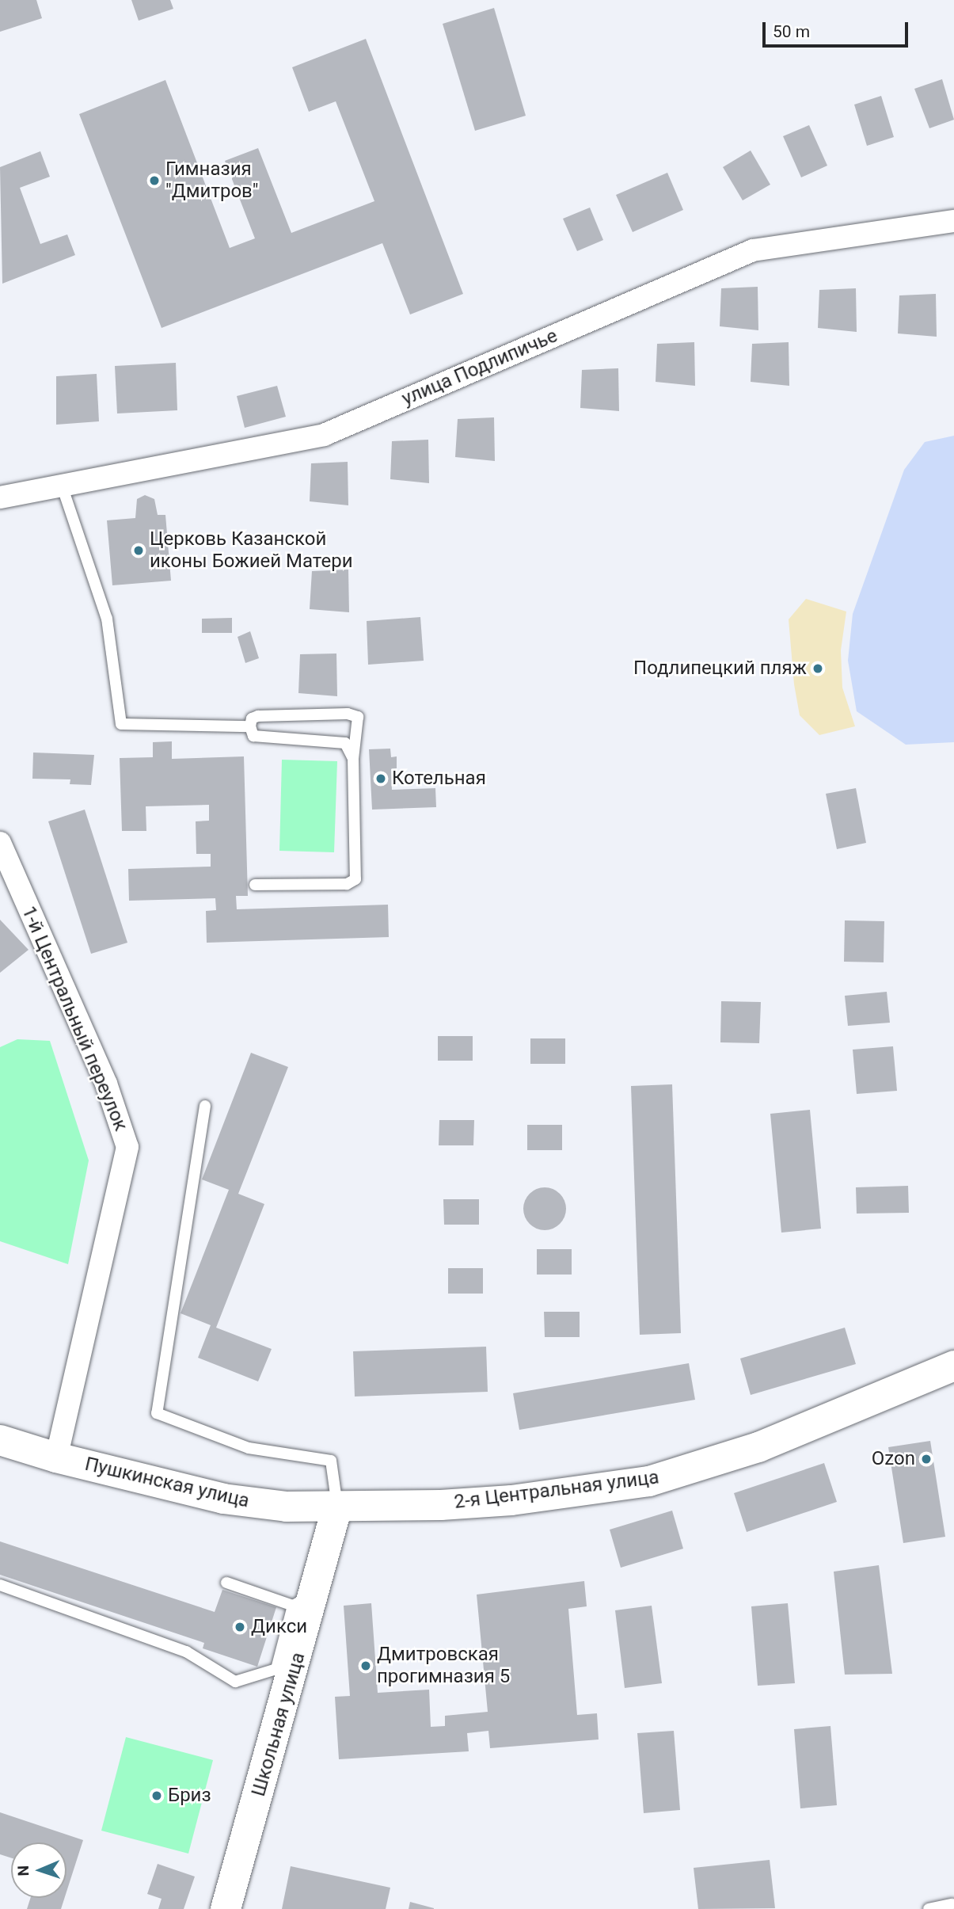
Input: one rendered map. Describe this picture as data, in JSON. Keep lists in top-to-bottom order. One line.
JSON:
{"streets":{"street":["улица Подлипичье","1-й Центральный переулок","Пушкинская улица","2-я Центральная улица","Школьная улица"]},"crossings":[["1-й Центральный переулок","Пушкинская улица"],["Пушкинская улица","2-я Центральная улица"],["Пушкинская улица","Школьная улица"],["2-я Центральная улица","Школьная улица"]],"places":["Гимназия \"Дмитров\"","Церковь Казанской иконы Божией Матери","Подлипецкий пляж","Котельная","Ozon","Дикси","Дмитровская прогимназия 5","Бриз"],"scale_bar":"50 m","north":"left"}
